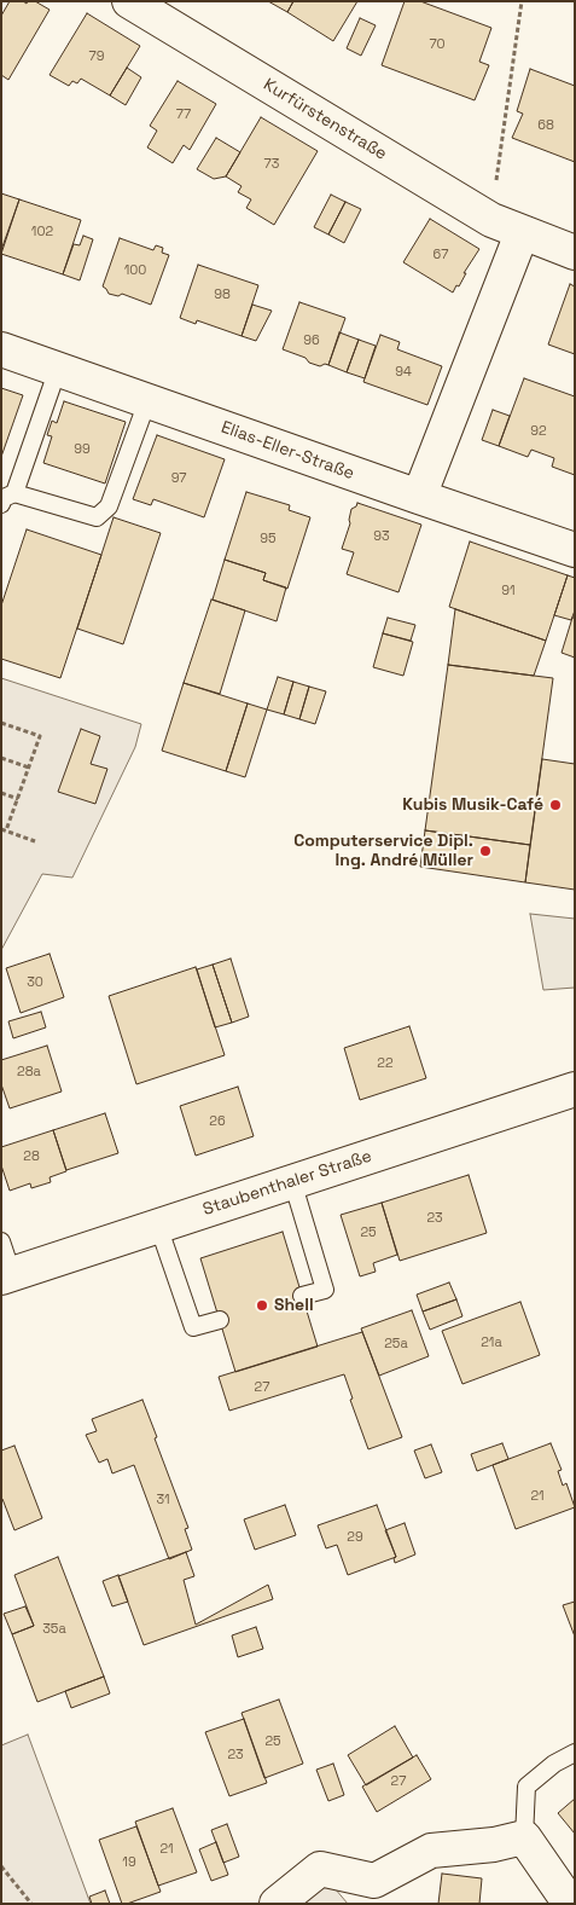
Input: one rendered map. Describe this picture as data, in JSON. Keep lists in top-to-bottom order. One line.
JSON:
{"streets":{"street":["Kurfürstenstraße","Elias-Eller-Straße","Staubenthaler Straße"]},"places":["Kubis Musik-Café","Computerservice Dipl. Ing. André Müller","Shell"],"house_numbers":["70","79","77","68","73","102","67","100","98","96","94","92","99","97","93","95","91","30","22","28a","26","28","23","25","21a","25a","27","21","31","29","35a","25","23","27","21","19"]}
